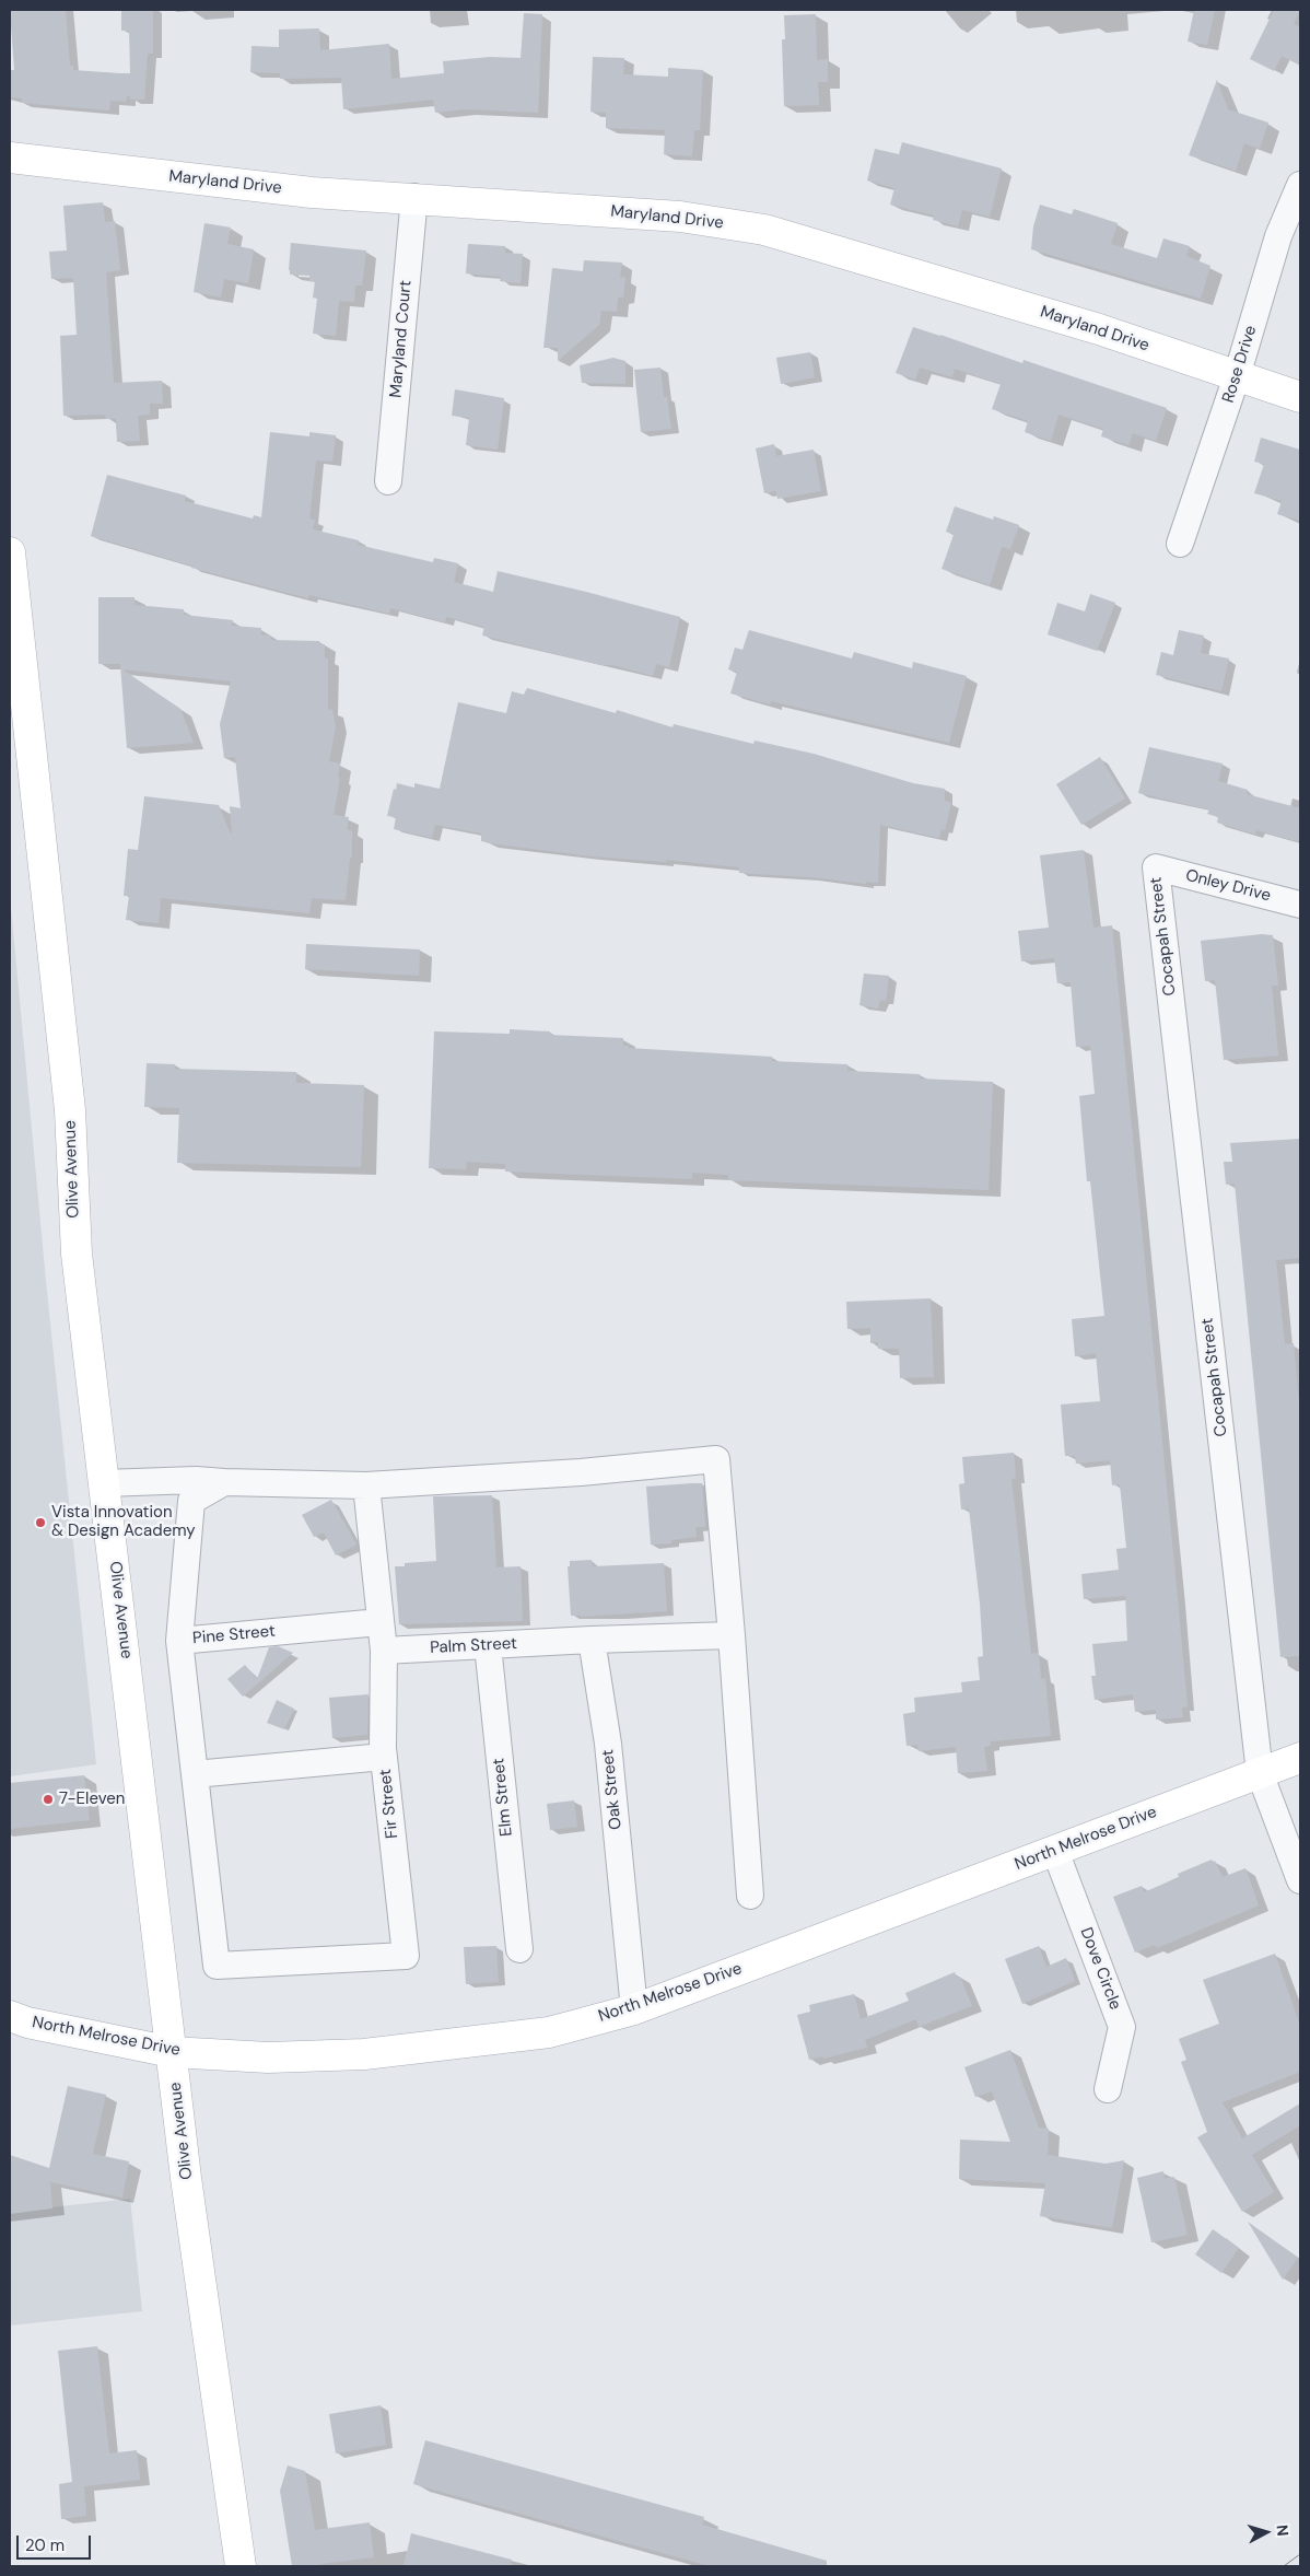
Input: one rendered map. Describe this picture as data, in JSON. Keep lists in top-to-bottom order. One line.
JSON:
{"streets":{"main road":["Maryland Drive","Olive Avenue","North Melrose Drive"],"street":["Maryland Court","Rose Drive","Onley Drive","Cocapah Street","Pine Street","Palm Street","Oak Street","Elm Street","Fir Street","Dove Circle"]},"crossings":[["Maryland Drive","Maryland Court"],["Maryland Drive","Rose Drive"],["Onley Drive","Cocapah Street"],["Cocapah Street","North Melrose Drive"],["Olive Avenue","North Melrose Drive"],["Pine Street","Fir Street"],["Palm Street","Oak Street"],["Palm Street","Elm Street"],["Palm Street","Fir Street"],["Oak Street","North Melrose Drive"],["North Melrose Drive","Dove Circle"]],"places":["Vista Innovation & Design Academy","7-Eleven"],"scale_bar":"20 m","north":"right"}
